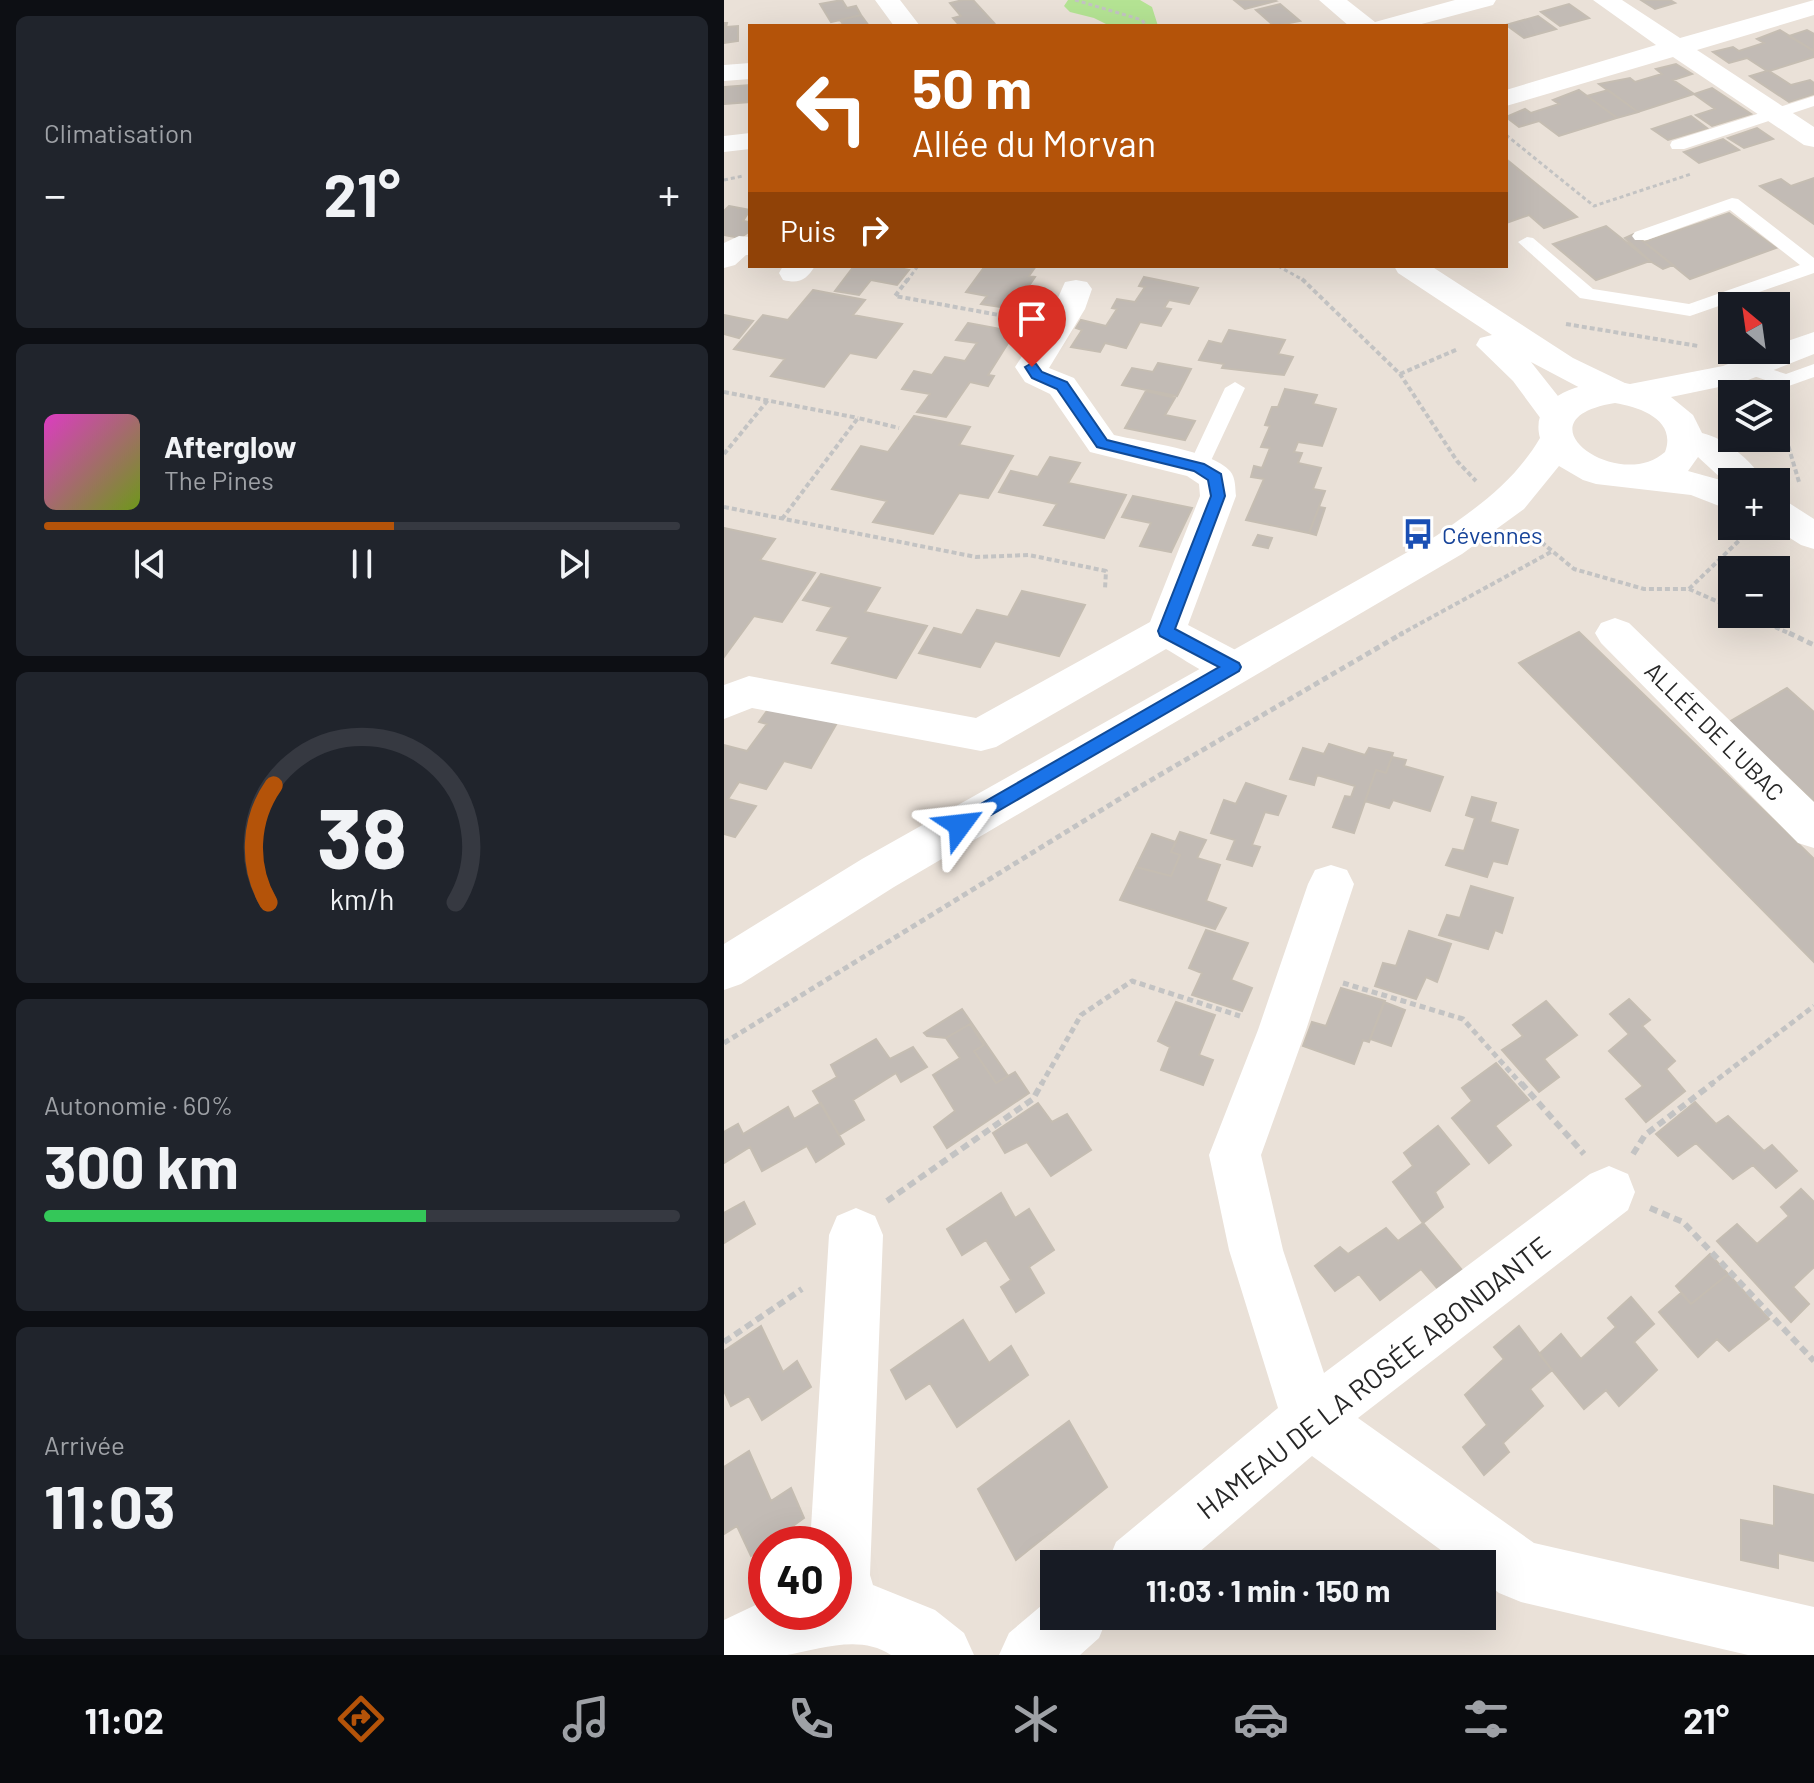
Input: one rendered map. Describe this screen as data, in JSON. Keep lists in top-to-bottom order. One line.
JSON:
{"streets":{"street":["ALLÉE DE L'UBAC","HAMEAU DE LA ROSÉE ABONDANTE"]},"places":{"bus stop":["Cévennes"]},"north":"top left","page":{"tile":["Climatisation",["Autonomie · 60%","300 km"],["Arrivée","11:03"]],"turn":["50 m","Allée du Morvan"],"heat":["−","21°","+"],"then":"Puis","map_buttons":["+","−"],"song":["Afterglow","The Pines"],"limit":"40","trip":"11:03 · 1 min · 150 m","tabs":["11:02","21°"],"gauge":["38","km/h"]}}
